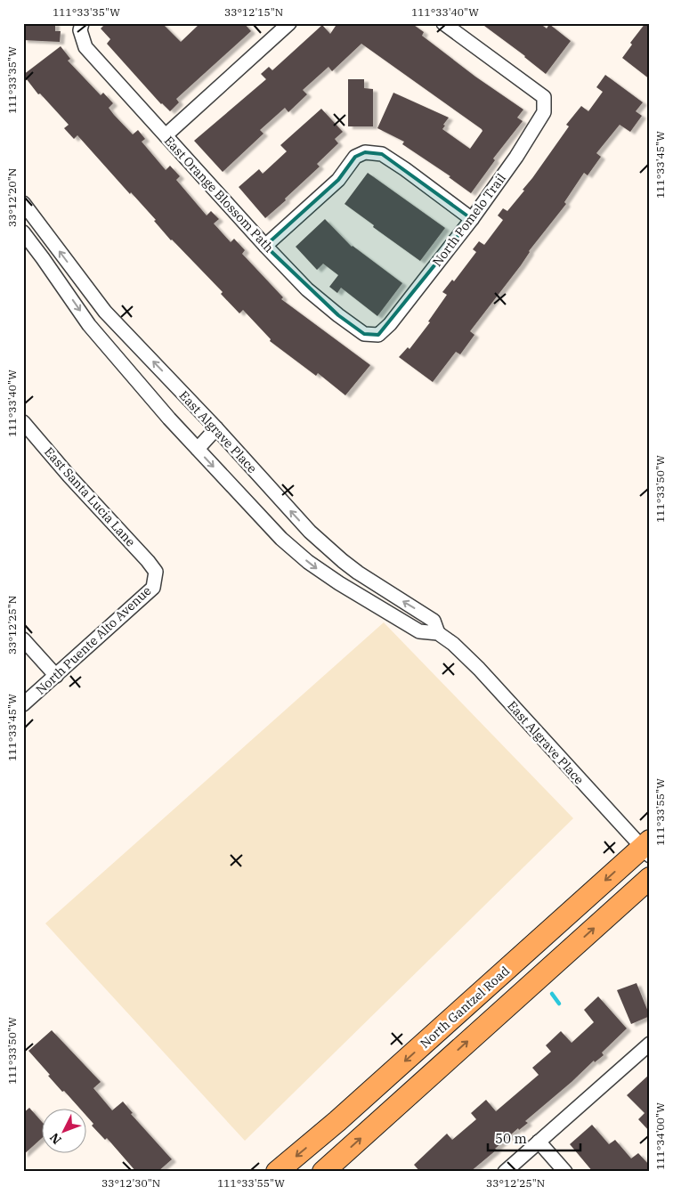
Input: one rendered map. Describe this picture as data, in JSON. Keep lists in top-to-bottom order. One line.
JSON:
{"streets":{"main road":["North Gantzel Road"],"street":["East Orange Blossom Path","North Pomelo Trail","East Algrave Place","East Santa Lucia Lane","North Puente Alto Avenue"]},"crossings":[["East Orange Blossom Path","North Pomelo Trail"],["East Algrave Place","North Gantzel Road"],["East Santa Lucia Lane","North Puente Alto Avenue"]],"scale_bar":"50 m","north":"bottom left","coordinates":["111°33'35\"W","33°12'15\"N","111°33'40\"W","111°33'45\"W","33°12'20\"N","111°33'50\"W","33°12'25\"N","111°33'55\"W","111°34'00\"W","33°12'30\"N"]}
